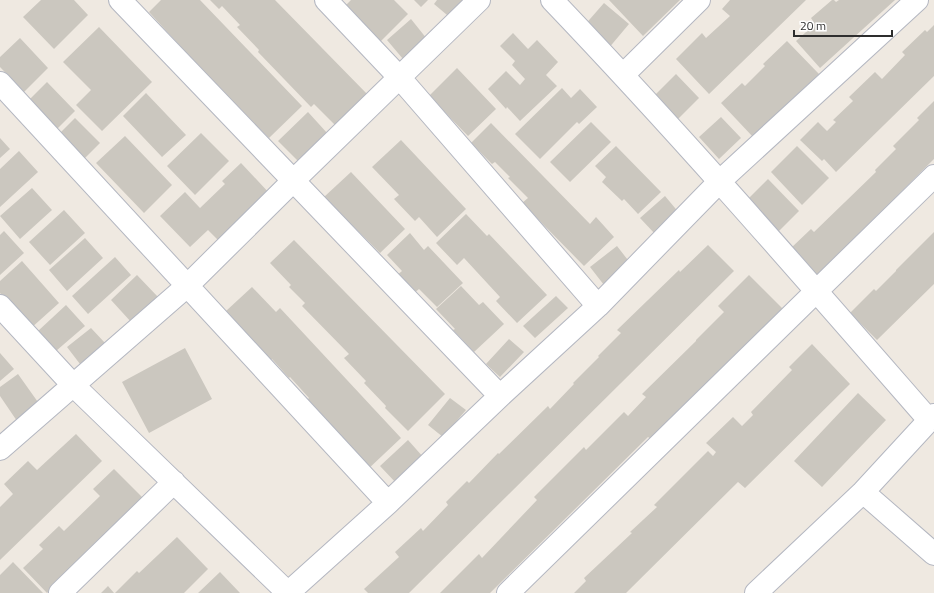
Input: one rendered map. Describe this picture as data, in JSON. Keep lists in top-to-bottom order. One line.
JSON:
{"scale_bar":"20 m"}
